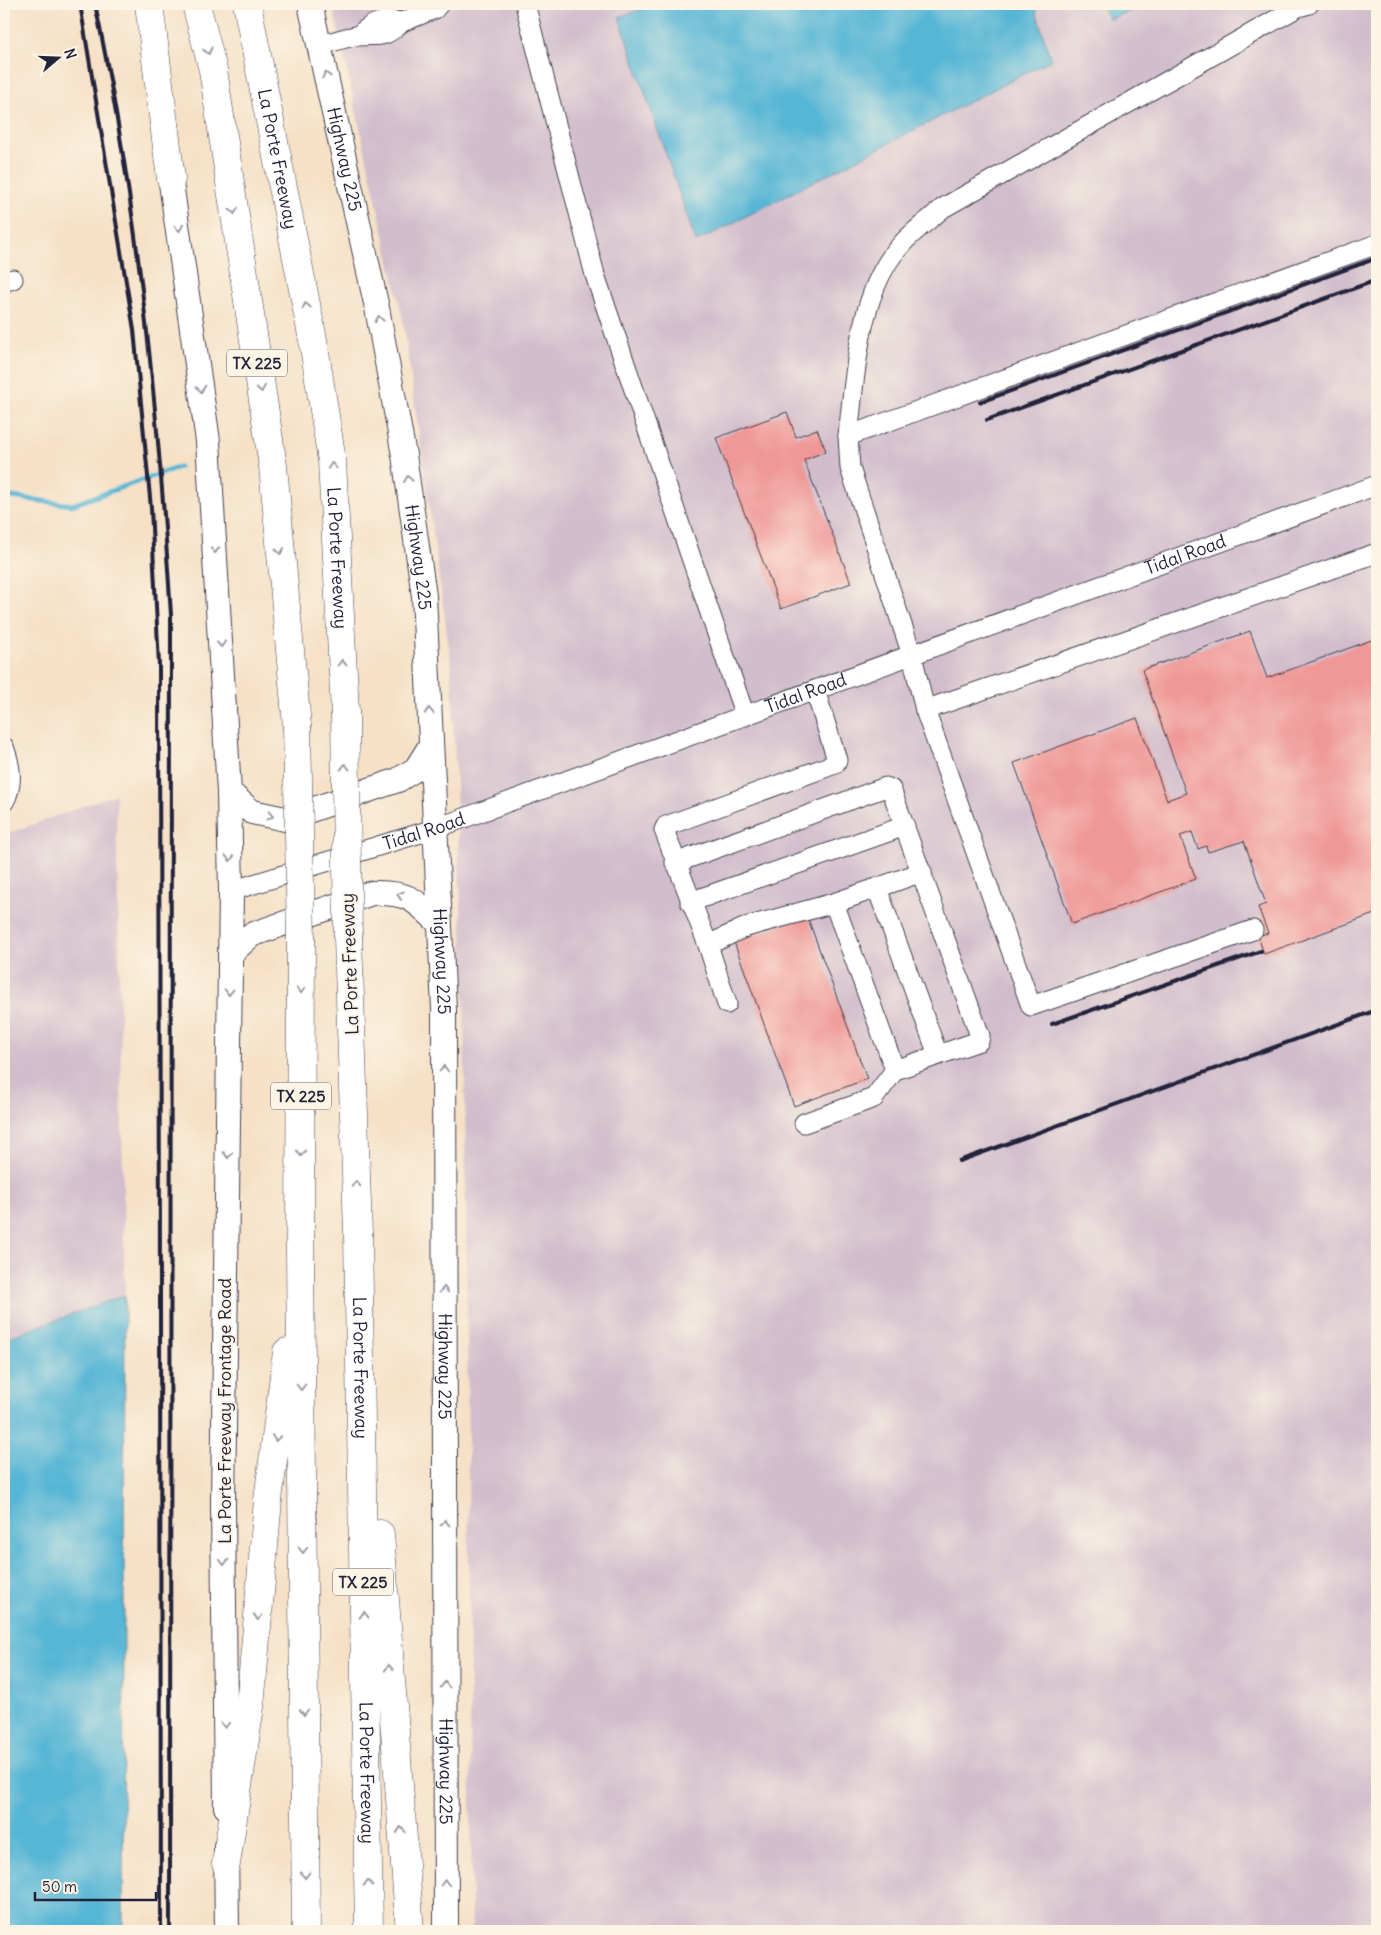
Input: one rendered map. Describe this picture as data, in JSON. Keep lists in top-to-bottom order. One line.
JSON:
{"streets":{"highway":["La Porte Freeway","TX 225"],"main road":["Highway 225","La Porte Freeway Frontage Road"],"street":["Tidal Road"]},"crossings":[["Highway 225","Tidal Road"],["Tidal Road","La Porte Freeway Frontage Road"]],"one_way":["La Porte Freeway Frontage Road"],"scale_bar":"50 m","north":"right"}
